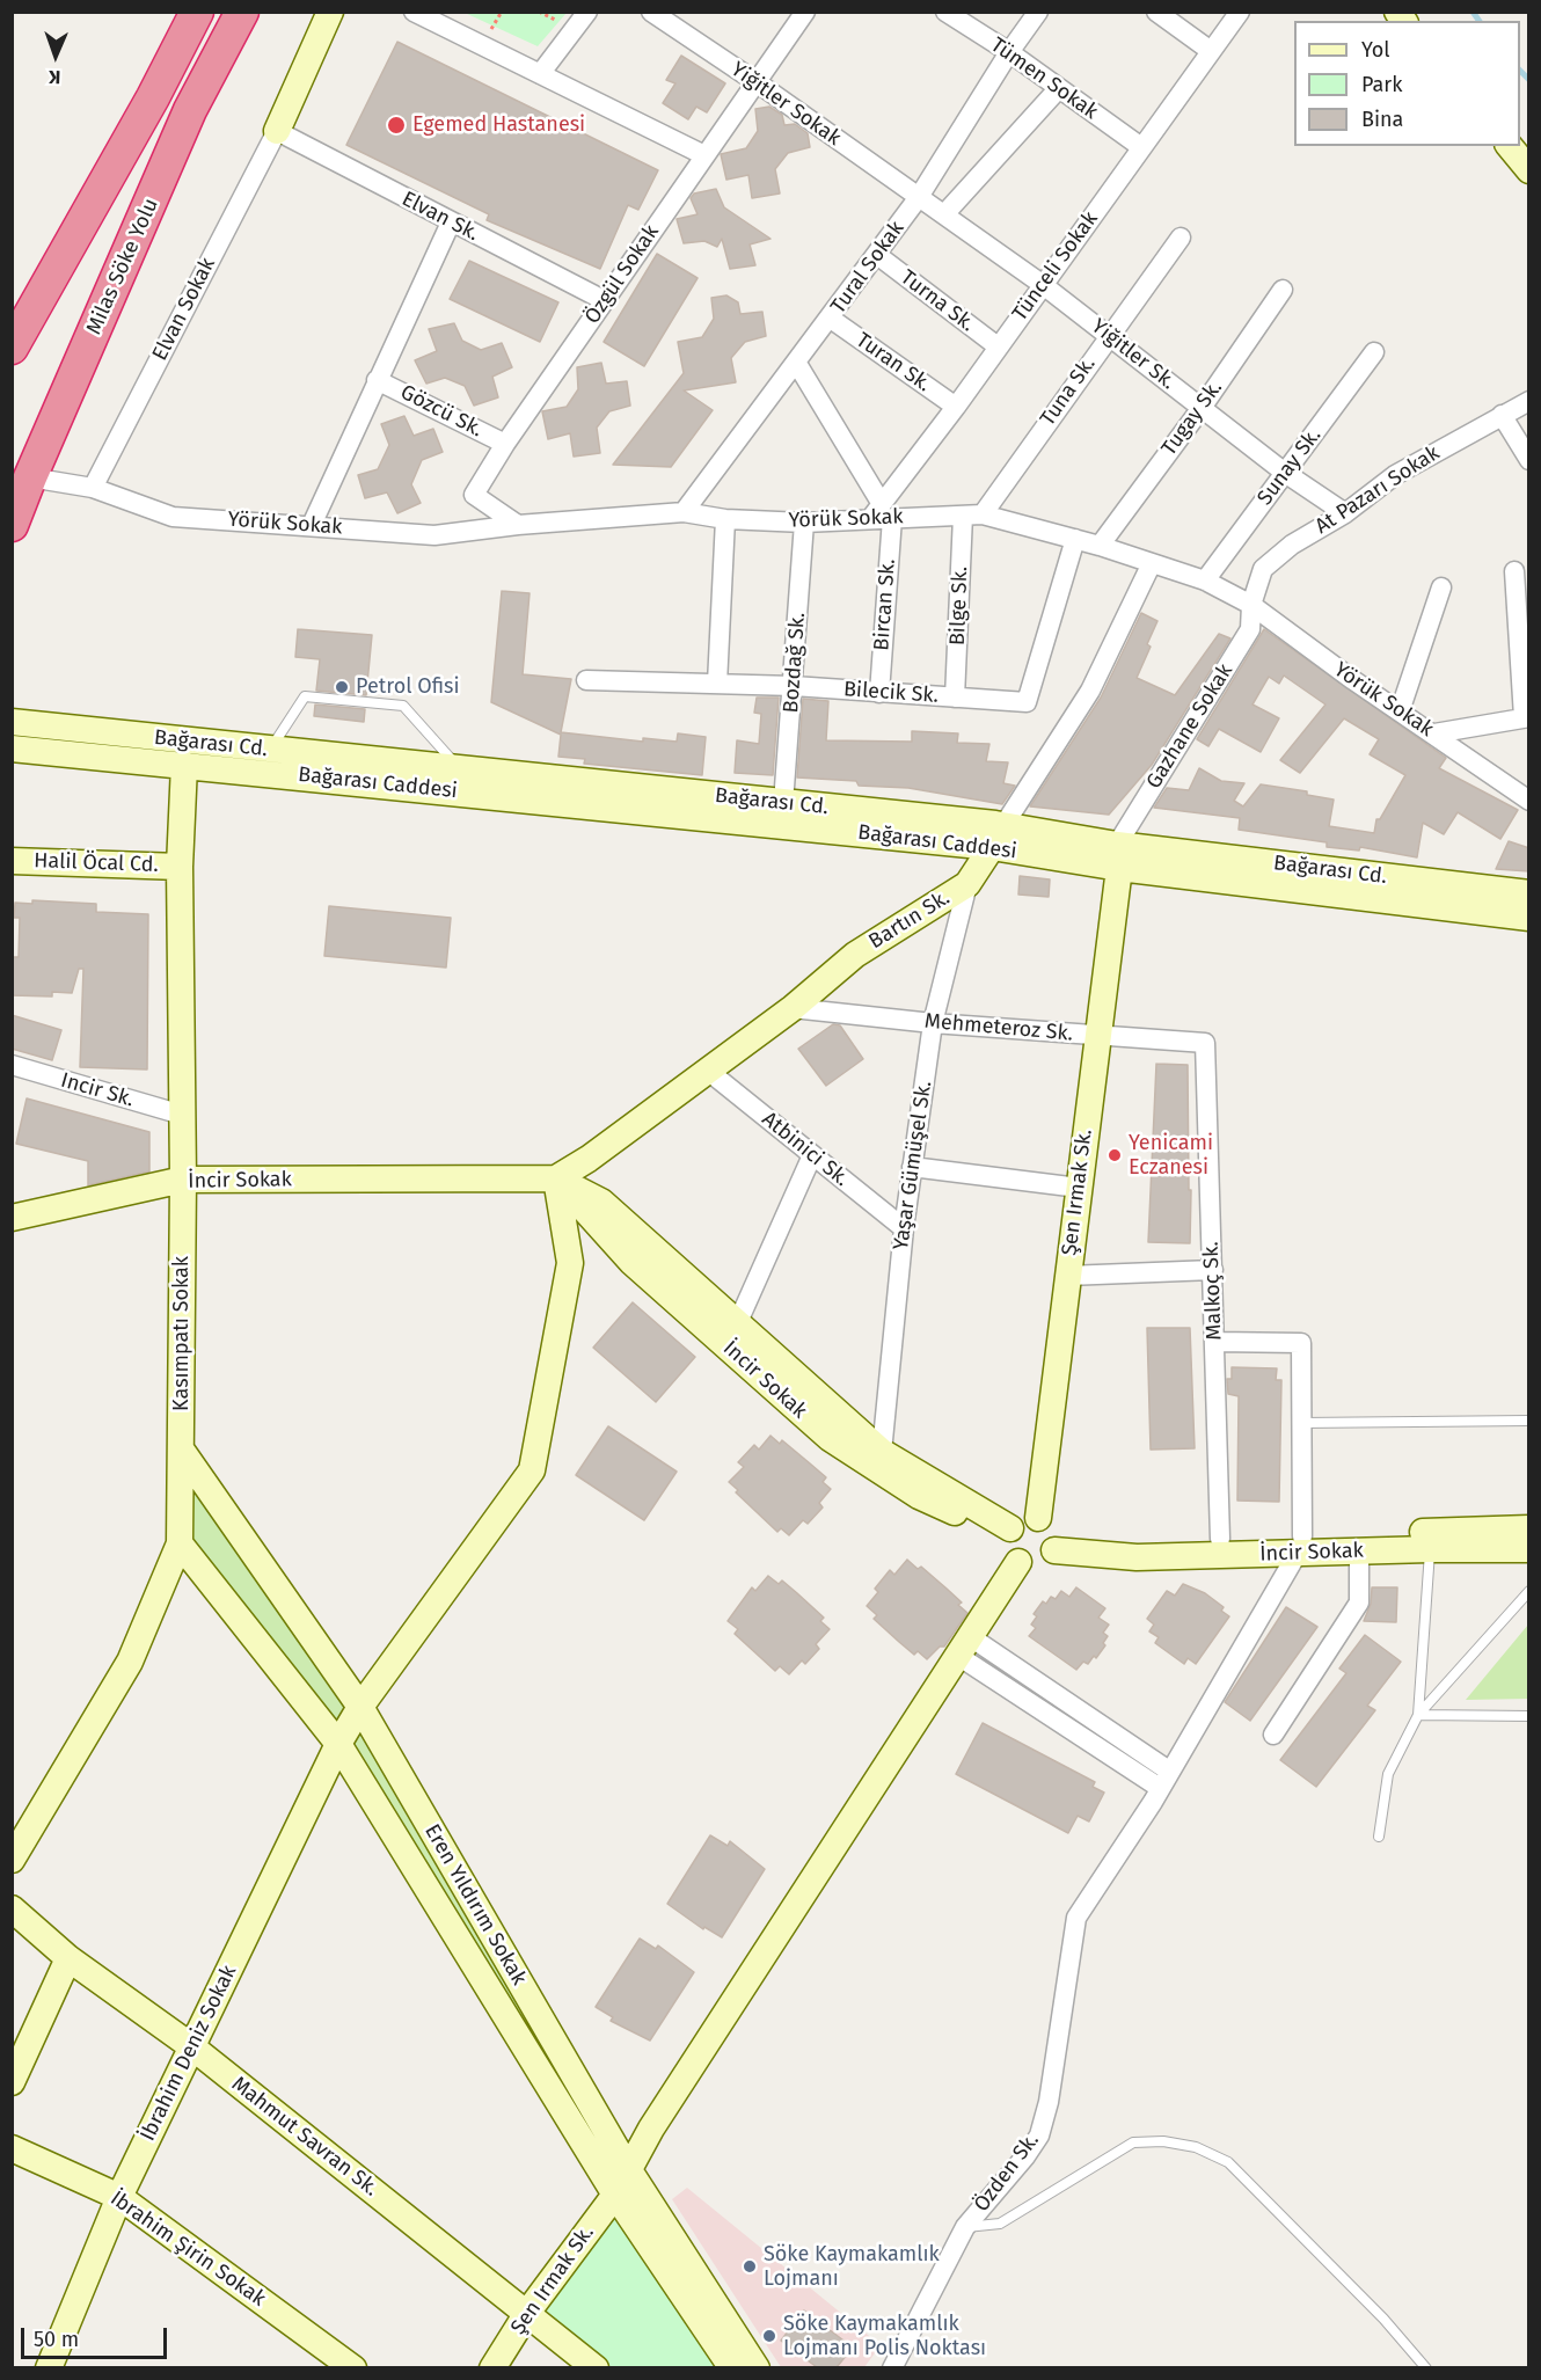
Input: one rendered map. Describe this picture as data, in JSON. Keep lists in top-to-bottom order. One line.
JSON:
{"streets":{"highway":["Milas Söke Yolu"],"main road":["Bağarası Cd.","Bağarası Caddesi","Halil Öcal Cd.","Bartın Sk.","İncir Sokak","Şen Irmak Sk.","Kasımpatı Sokak","Eren Yıldırım Sokak","İbrahim Deniz Sokak","Mahmut Savran Sk.","İbrahim Şirin Sokak"],"street":["Tümen Sokak","Yiğitler Sokak","Elvan Sk.","Tünceli Sokak","Tural Sokak","Özgül Sokak","Turna Sk.","Elvan Sokak","Yiğitler Sk.","Turan Sk.","Tuna Sk.","Gözcü Sk.","Tugay Sk.","Sunay Sk.","At Pazarı Sokak","Yörük Sokak","Bircan Sk.","Bilge Sk.","Bozdağ Sk.","Bilecik Sk.","Gazhane Sokak","Mehmeteroz Sk.","Incir Sk.","Atbinici Sk.","Yaşar Gümüşel Sk.","Malkoç Sk.","Özden Sk."]},"crossings":[["Tümen Sokak","Tünceli Sokak"],["Tümen Sokak","Tural Sokak"],["Yiğitler Sokak","Tural Sokak"],["Yiğitler Sokak","Özgül Sokak"],["Yiğitler Sokak","Yiğitler Sk."],["Elvan Sk.","Özgül Sokak"],["Elvan Sk.","Elvan Sokak"],["Milas Söke Yolu","Yörük Sokak"],["Tünceli Sokak","Turna Sk."],["Tünceli Sokak","Yiğitler Sk."],["Tünceli Sokak","Turan Sk."],["Tünceli Sokak","Yörük Sokak"],["Tünceli Sokak","Bircan Sk."],["Tural Sokak","Turna Sk."],["Tural Sokak","Yiğitler Sk."],["Tural Sokak","Turan Sk."],["Tural Sokak","Yörük Sokak"],["Özgül Sokak","Gözcü Sk."],["Özgül Sokak","Yörük Sokak"],["Elvan Sokak","Yörük Sokak"],["Yiğitler Sk.","Tuna Sk."],["Yiğitler Sk.","Tugay Sk."],["Yiğitler Sk.","Sunay Sk."],["Yiğitler Sk.","At Pazarı Sokak"],["Tuna Sk.","Yörük Sokak"],["Tuna Sk.","Bilge Sk."],["Tugay Sk.","Yörük Sokak"],["Sunay Sk.","Yörük Sokak"],["At Pazarı Sokak","Yörük Sokak"],["At Pazarı Sokak","Gazhane Sokak"],["Yörük Sokak","Bircan Sk."],["Yörük Sokak","Bilge Sk."],["Yörük Sokak","Bozdağ Sk."],["Yörük Sokak","Bilecik Sk."],["Yörük Sokak","Gazhane Sokak"],["Yörük Sokak","Bartın Sk."],["Bircan Sk.","Bilecik Sk."],["Bilge Sk.","Bilecik Sk."],["Bozdağ Sk.","Bilecik Sk."],["Bozdağ Sk.","Bağarası Cd."],["Gazhane Sokak","Bağarası Cd."],["Gazhane Sokak","Bağarası Caddesi"],["Gazhane Sokak","Şen Irmak Sk."],["Bağarası Cd.","Bağarası Caddesi"],["Bağarası Cd.","Bartın Sk."],["Bağarası Cd.","Şen Irmak Sk."],["Bağarası Caddesi","Bartın Sk."],["Bağarası Caddesi","Şen Irmak Sk."],["Bağarası Caddesi","Kasımpatı Sokak"],["Halil Öcal Cd.","Kasımpatı Sokak"],["Bartın Sk.","Mehmeteroz Sk."],["Bartın Sk.","Atbinici Sk."],["Bartın Sk.","Yaşar Gümüşel Sk."],["Bartın Sk.","İncir Sokak"],["Bartın Sk.","İbrahim Deniz Sokak"],["Mehmeteroz Sk.","Yaşar Gümüşel Sk."],["Mehmeteroz Sk.","Şen Irmak Sk."],["Mehmeteroz Sk.","Malkoç Sk."],["Incir Sk.","Kasımpatı Sokak"],["Atbinici Sk.","Yaşar Gümüşel Sk."],["Yaşar Gümüşel Sk.","İncir Sokak"],["İncir Sokak","Şen Irmak Sk."],["İncir Sokak","Malkoç Sk."],["İncir Sokak","Kasımpatı Sokak"],["İncir Sokak","İbrahim Deniz Sokak"],["Şen Irmak Sk.","Eren Yıldırım Sokak"],["Şen Irmak Sk.","Mahmut Savran Sk."],["Kasımpatı Sokak","Eren Yıldırım Sokak"],["Eren Yıldırım Sokak","İbrahim Deniz Sokak"],["İbrahim Deniz Sokak","Mahmut Savran Sk."],["İbrahim Deniz Sokak","İbrahim Şirin Sokak"]],"places":["Egemed Hastanesi","Petrol Ofisi","Yenicami Eczanesi","Söke Kaymakamlık Lojmanı","Söke Kaymakamlık Lojmanı Polis Noktası"],"legend":["Yol","Park","Bina"],"scale_bar":"50 m","north":"bottom"}
